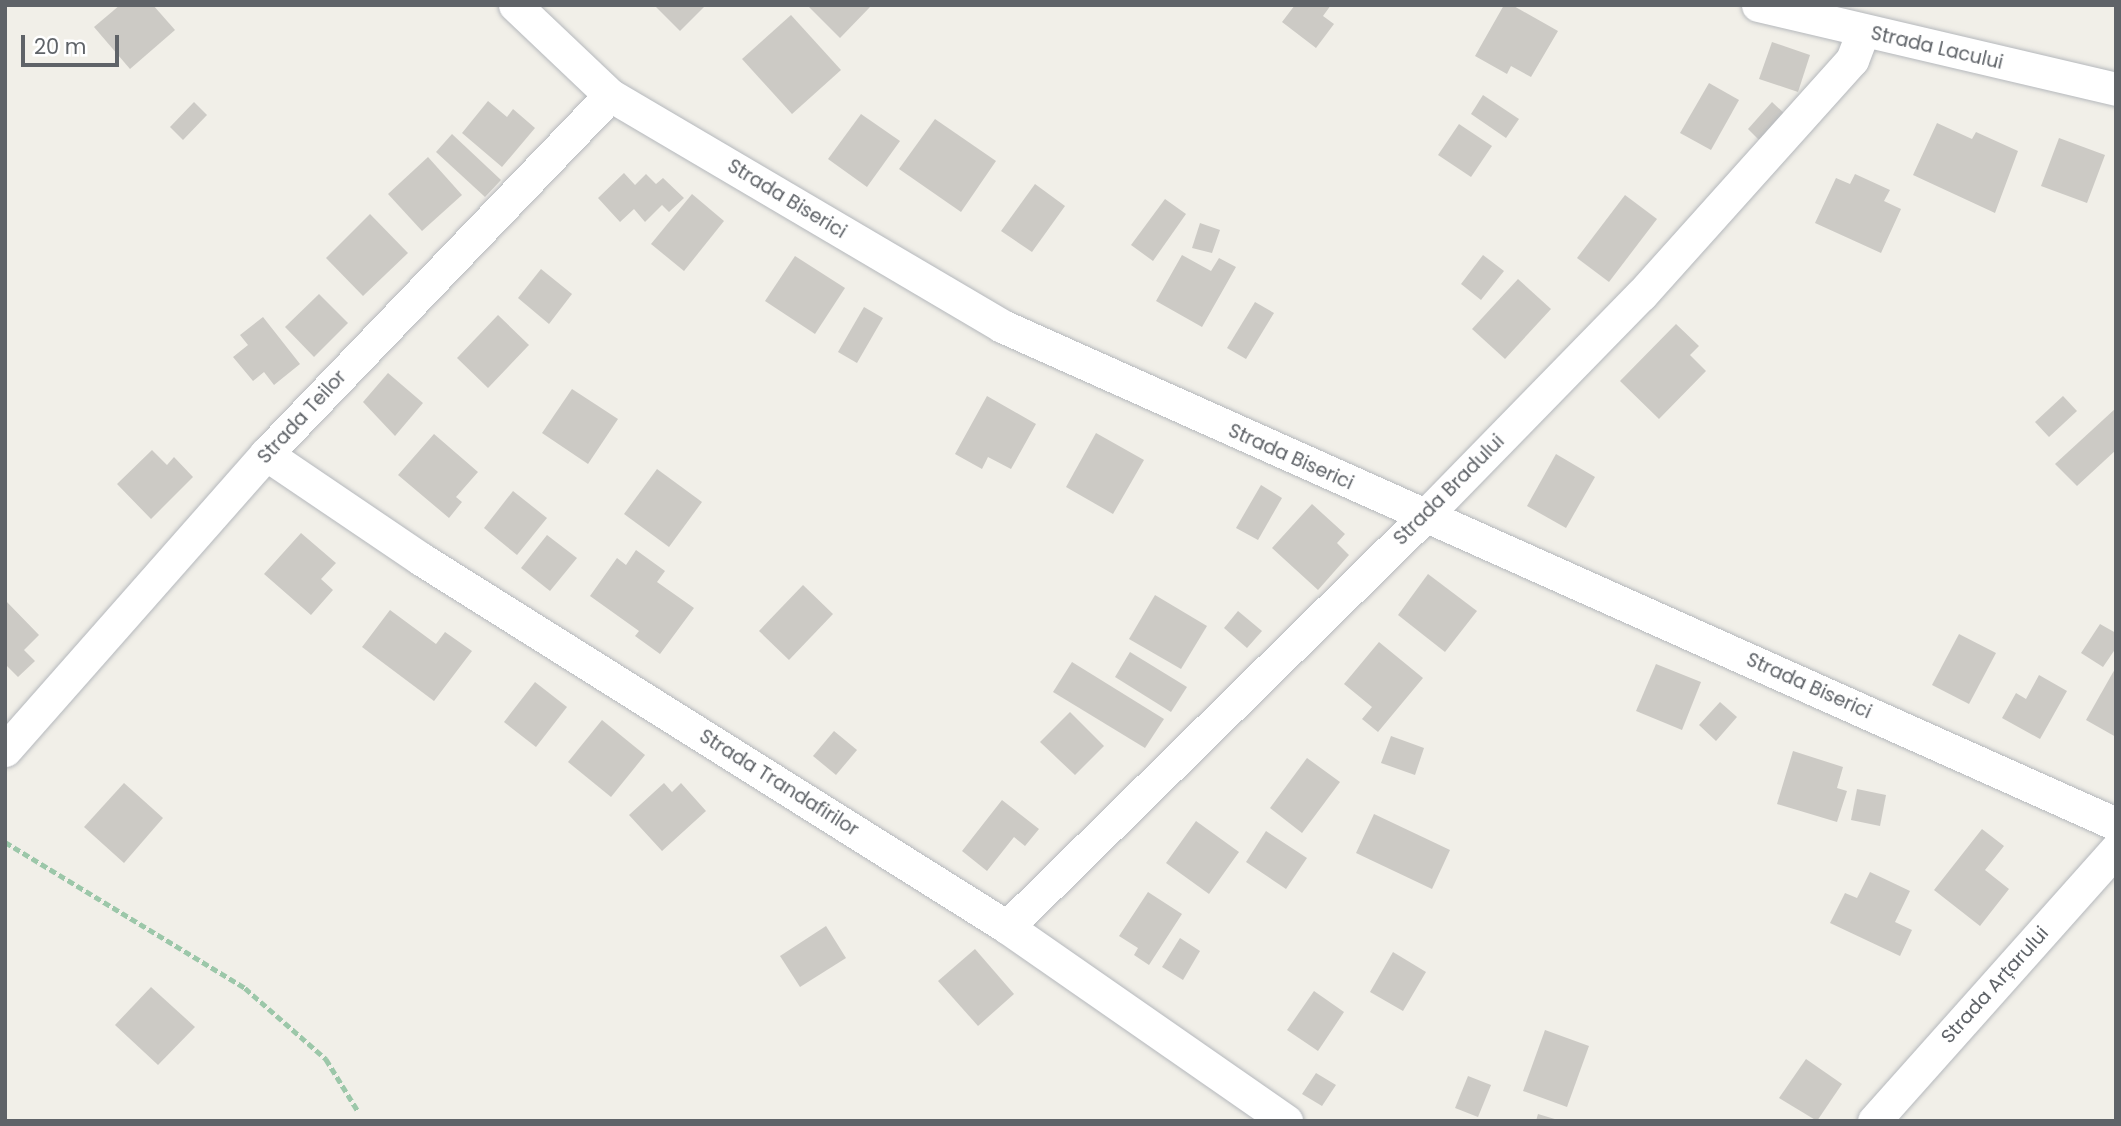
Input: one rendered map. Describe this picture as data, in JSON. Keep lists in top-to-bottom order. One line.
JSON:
{"streets":{"street":["Strada Lacului","Strada Biserici","Strada Teilor","Strada Bradului","Strada Trandafirilor","Strada Arțarului"]},"crossings":[["Strada Lacului","Strada Bradului"],["Strada Biserici","Strada Teilor"],["Strada Biserici","Strada Bradului"],["Strada Teilor","Strada Trandafirilor"],["Strada Bradului","Strada Trandafirilor"]],"scale_bar":"20 m"}
